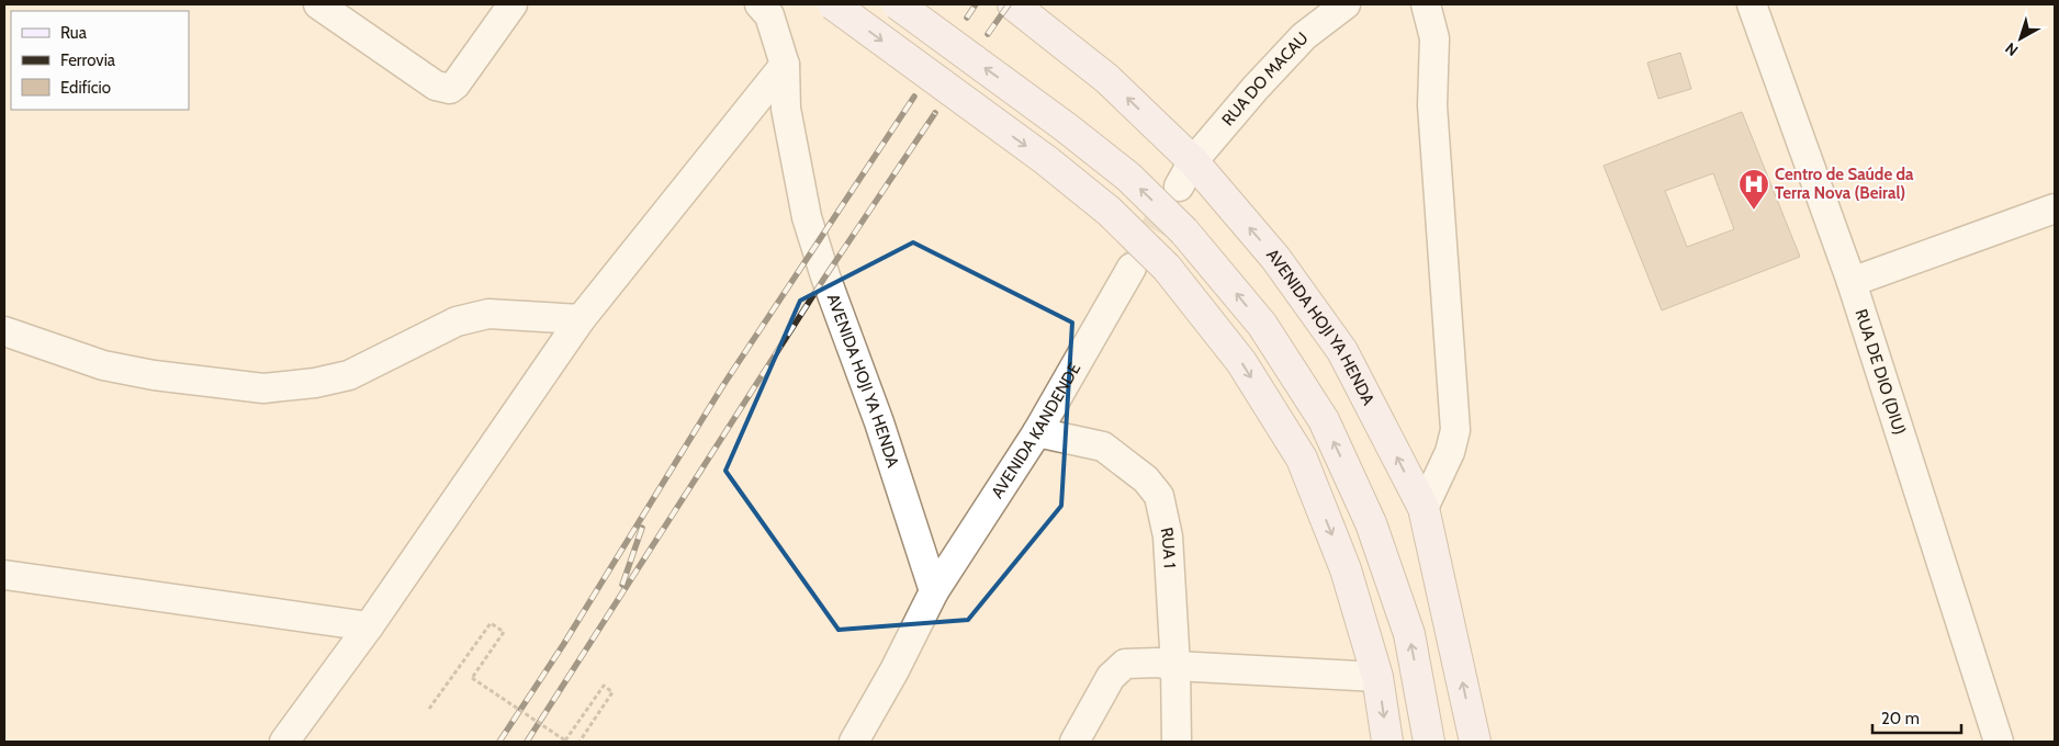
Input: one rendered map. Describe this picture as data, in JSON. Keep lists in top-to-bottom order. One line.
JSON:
{"streets":{"main road":["AVENIDA HOJI YA HENDA"],"street":["RUA DO MACAU","RUA DE DIO (DIU)","AVENIDA KANDENDE","RUA 1"]},"crossings":[["RUA DO MACAU","AVENIDA HOJI YA HENDA"],["AVENIDA HOJI YA HENDA","AVENIDA KANDENDE"],["AVENIDA KANDENDE","RUA 1"]],"one_way":["AVENIDA HOJI YA HENDA"],"places":{"hospital":["Centro de Saúde da Terra Nova (Beiral)"]},"legend":["Rua","Ferrovia","Edifício"],"scale_bar":"20 m","north":"bottom left"}
